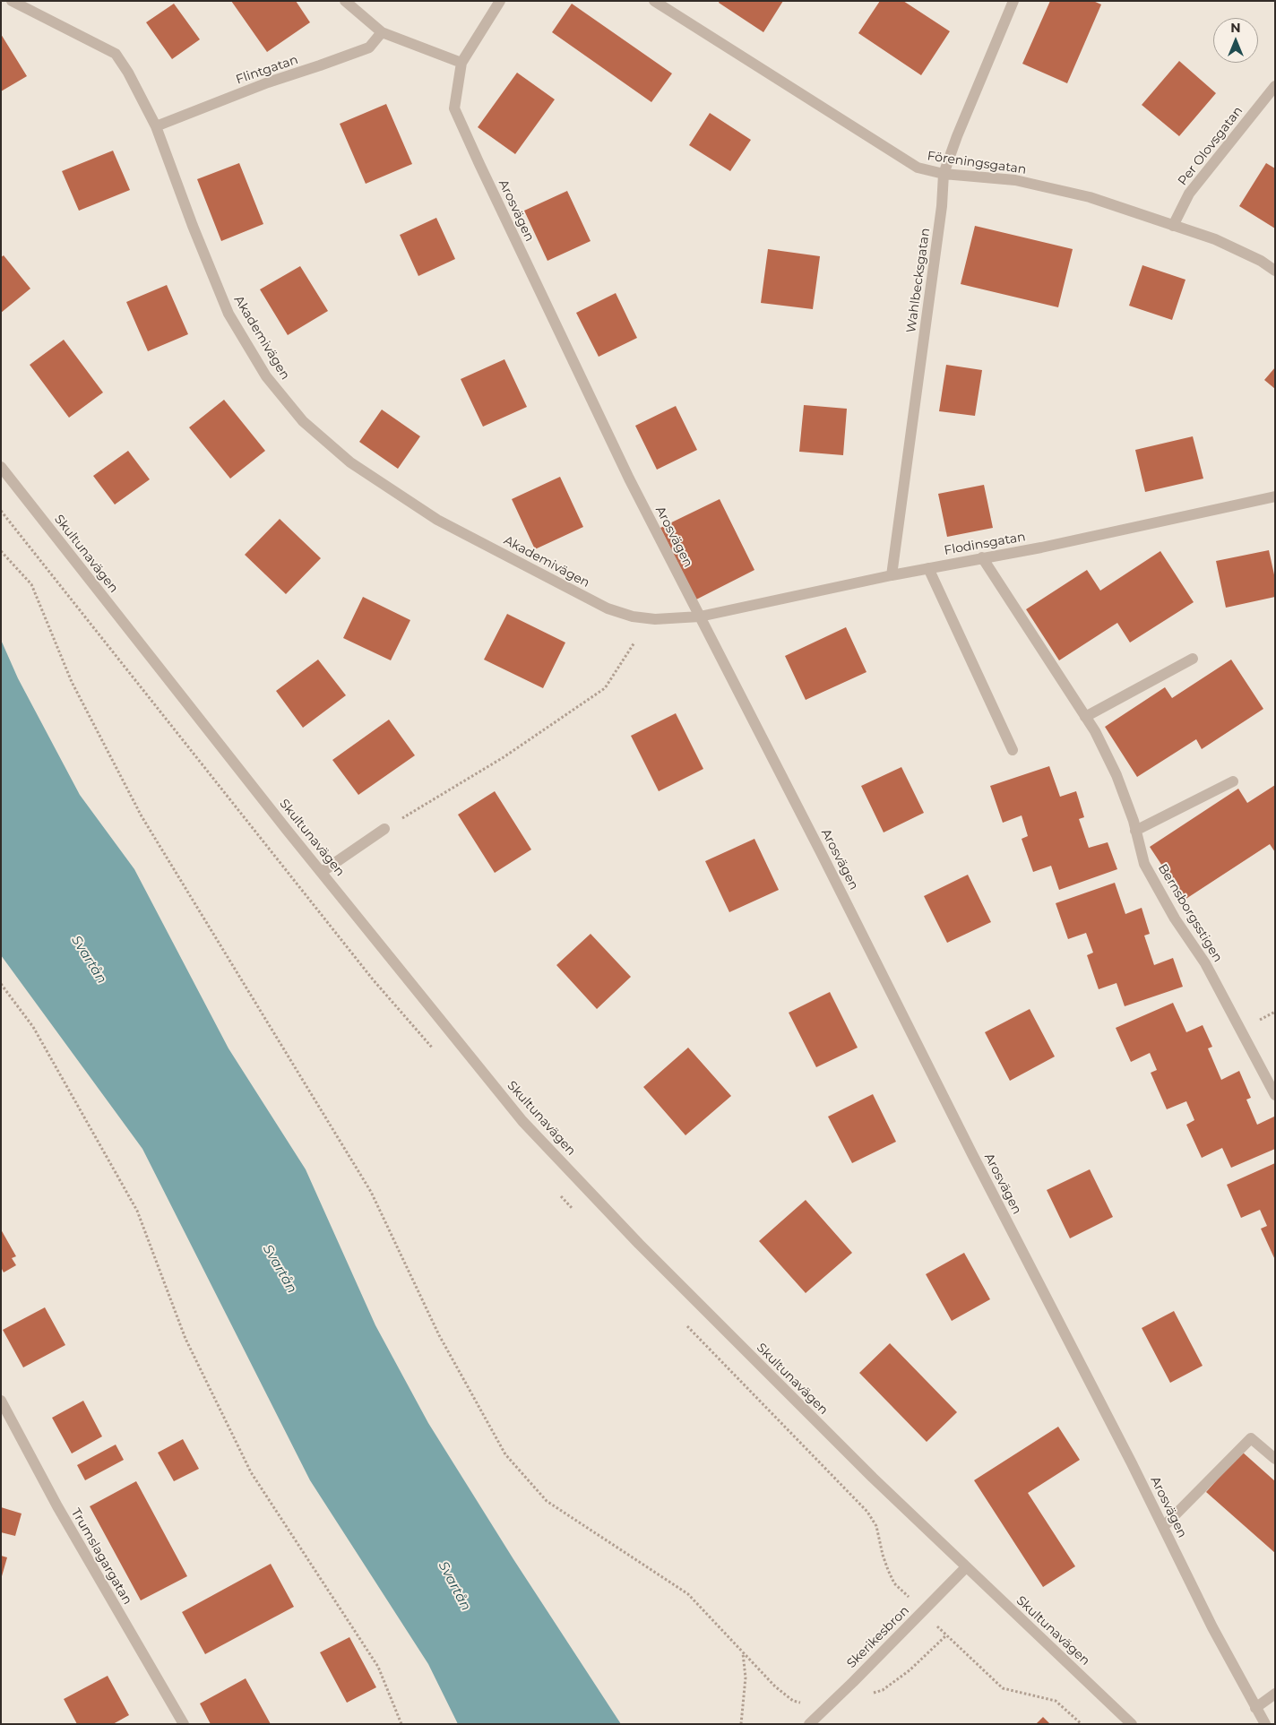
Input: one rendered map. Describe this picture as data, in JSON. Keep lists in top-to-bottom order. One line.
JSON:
{"streets":{"street":["Flintgatan","Per Olovsgatan","Föreningsgatan","Arosvägen","Wahlbecksgatan","Akademivägen","Flodinsgatan","Skultunavägen","Bernsborgsstigen","Trumslagargatan","Skerikesbron"]},"crossings":[["Flintgatan","Akademivägen"],["Per Olovsgatan","Föreningsgatan"],["Föreningsgatan","Wahlbecksgatan"],["Arosvägen","Akademivägen"],["Arosvägen","Flodinsgatan"],["Wahlbecksgatan","Flodinsgatan"],["Akademivägen","Flodinsgatan"],["Flodinsgatan","Bernsborgsstigen"],["Skultunavägen","Skerikesbron"]],"water":["Svartån"],"north":"top"}
